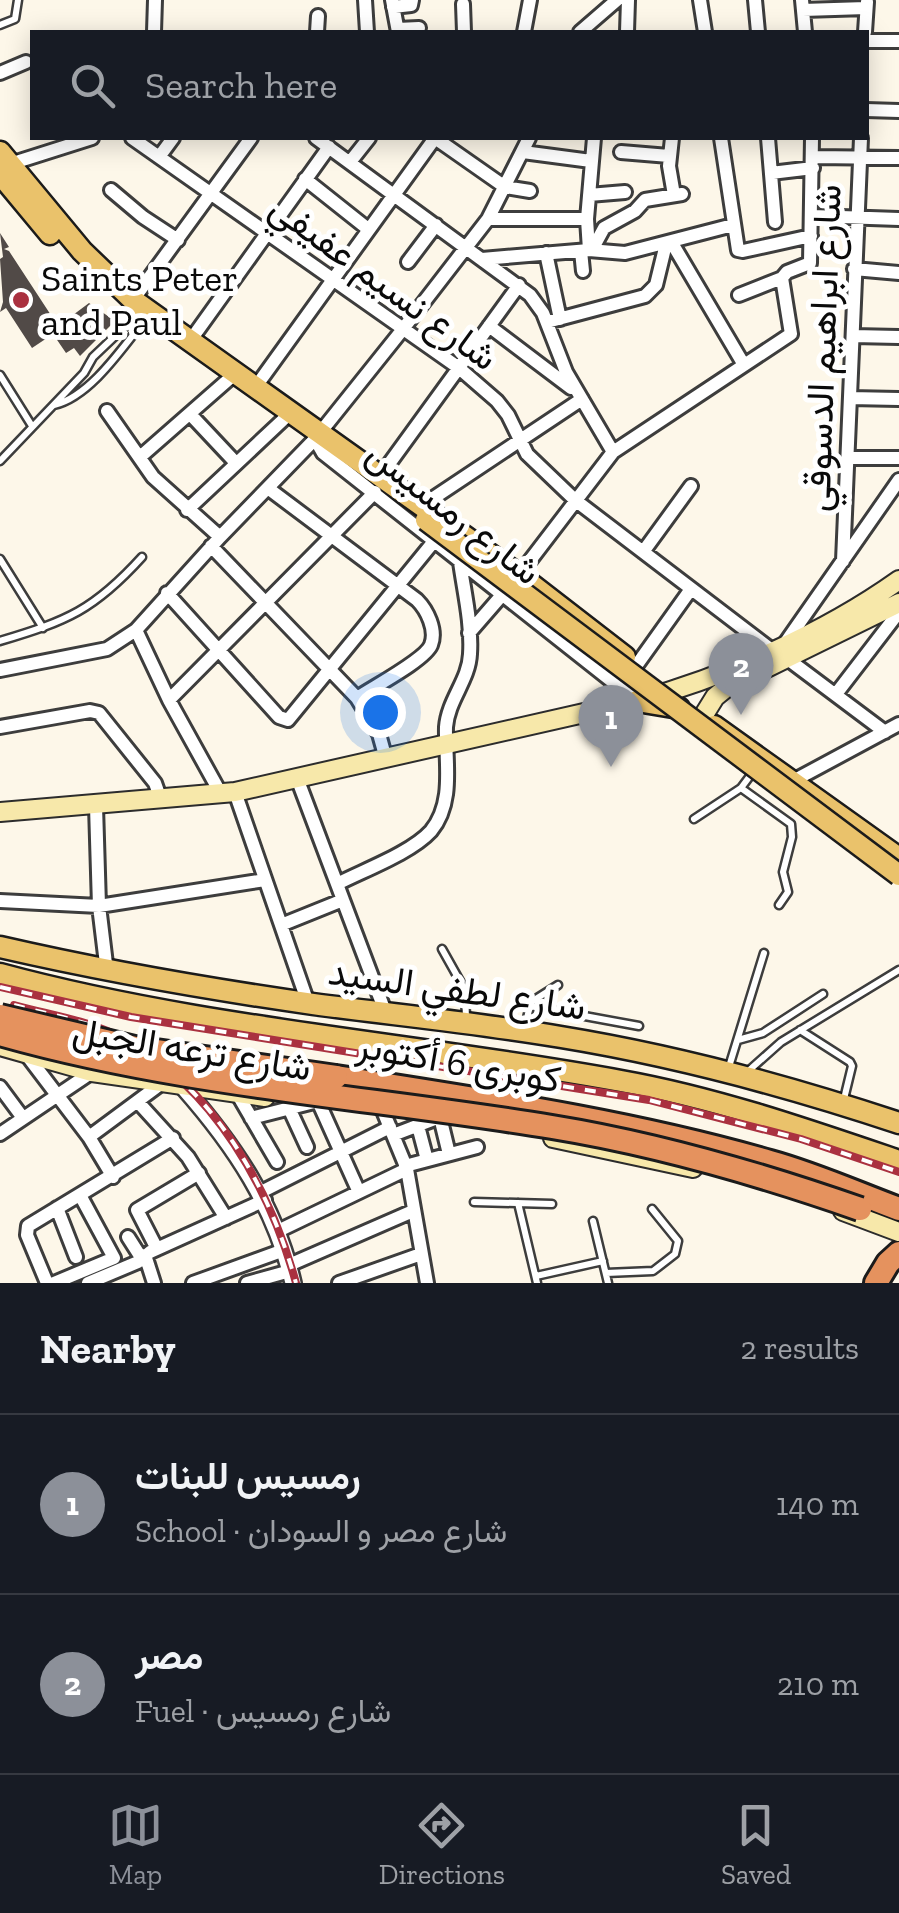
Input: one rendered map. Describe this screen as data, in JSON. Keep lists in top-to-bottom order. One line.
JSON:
{"streets":{"highway":["كوبرى 6 أكتوبر"],"main road":["شارع رمسيس","شارع لطفي السيد","شارع ترعه الجبل"],"street":["شارع نسيم عفيفي","شارع ابراهيم الدسوقي"]},"crossings":[["شارع ترعه الجبل","كوبرى 6 أكتوبر"]],"places":["Saints Peter and Paul"],"page":{"search":"Search here","pins":["2","1"],"heading":["Nearby","2 results"],"list":[{"mark":"1","name":"رمسيس للبنات","note":"School · شارع مصر و السودان","value":"140 m"},{"mark":"2","name":"مصر","note":"Fuel · شارع رمسيس","value":"210 m"}],"nav":["Map","Directions","Saved"]}}
